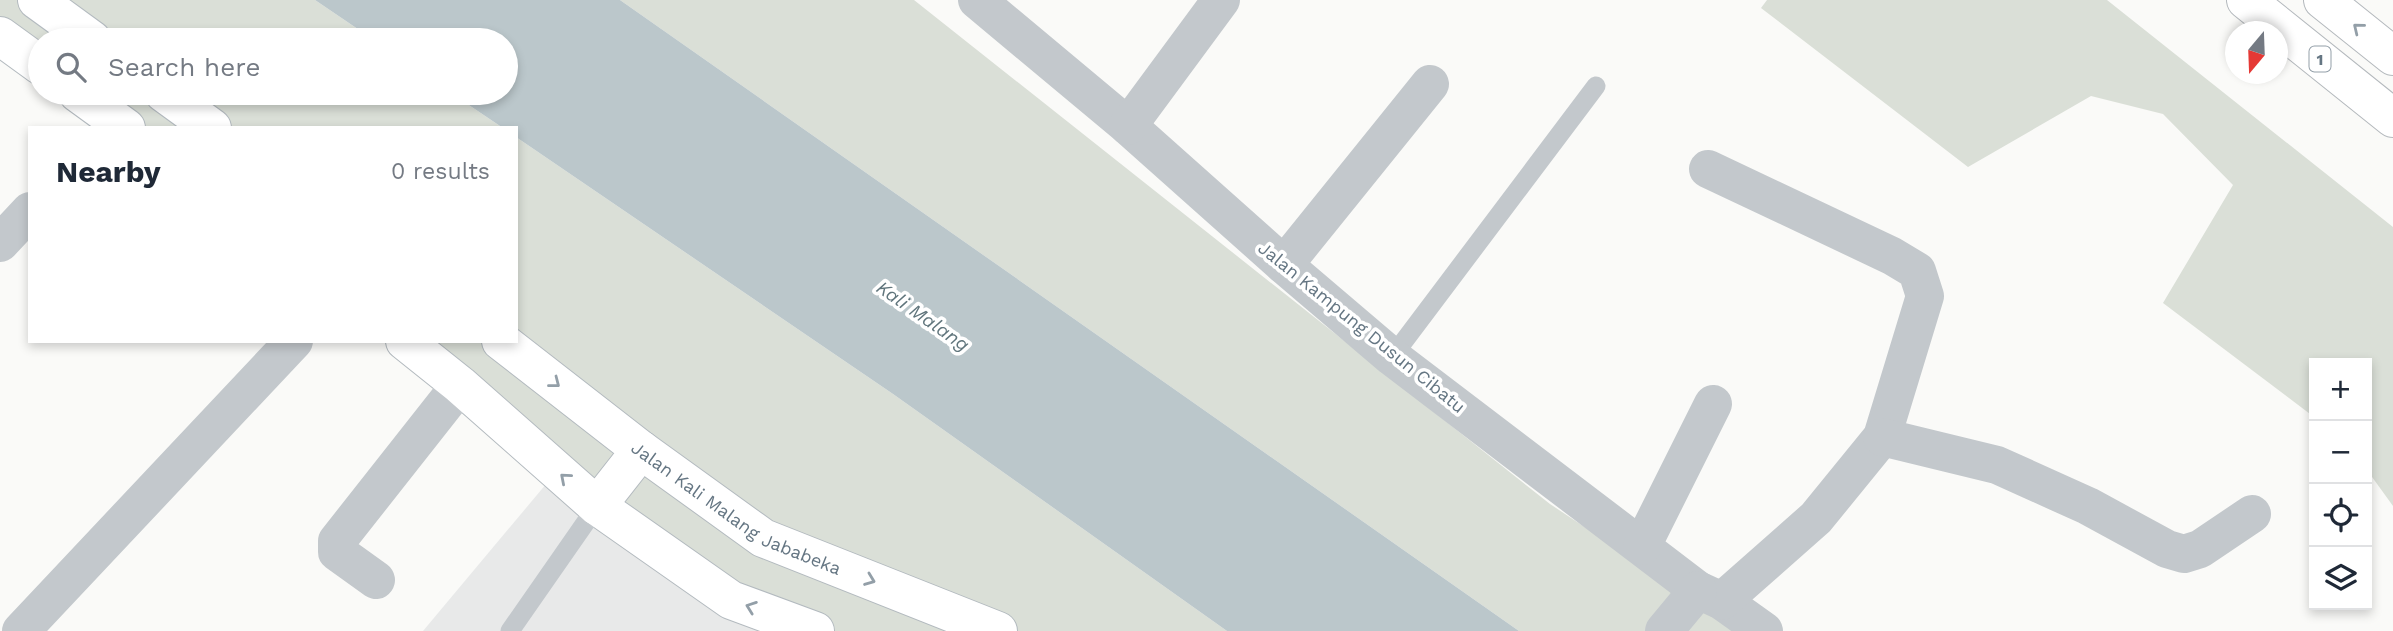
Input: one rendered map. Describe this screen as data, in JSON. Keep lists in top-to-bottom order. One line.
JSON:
{"streets":{"main road":["1","Jalan Kali Malang Jababeka"],"street":["Jalan Kampung Dusun Cibatu"]},"water":["Kali Malang"],"north":"bottom","page":{"search":"Search here","heading":["Nearby","0 results"],"map_buttons":["+","−"]}}
